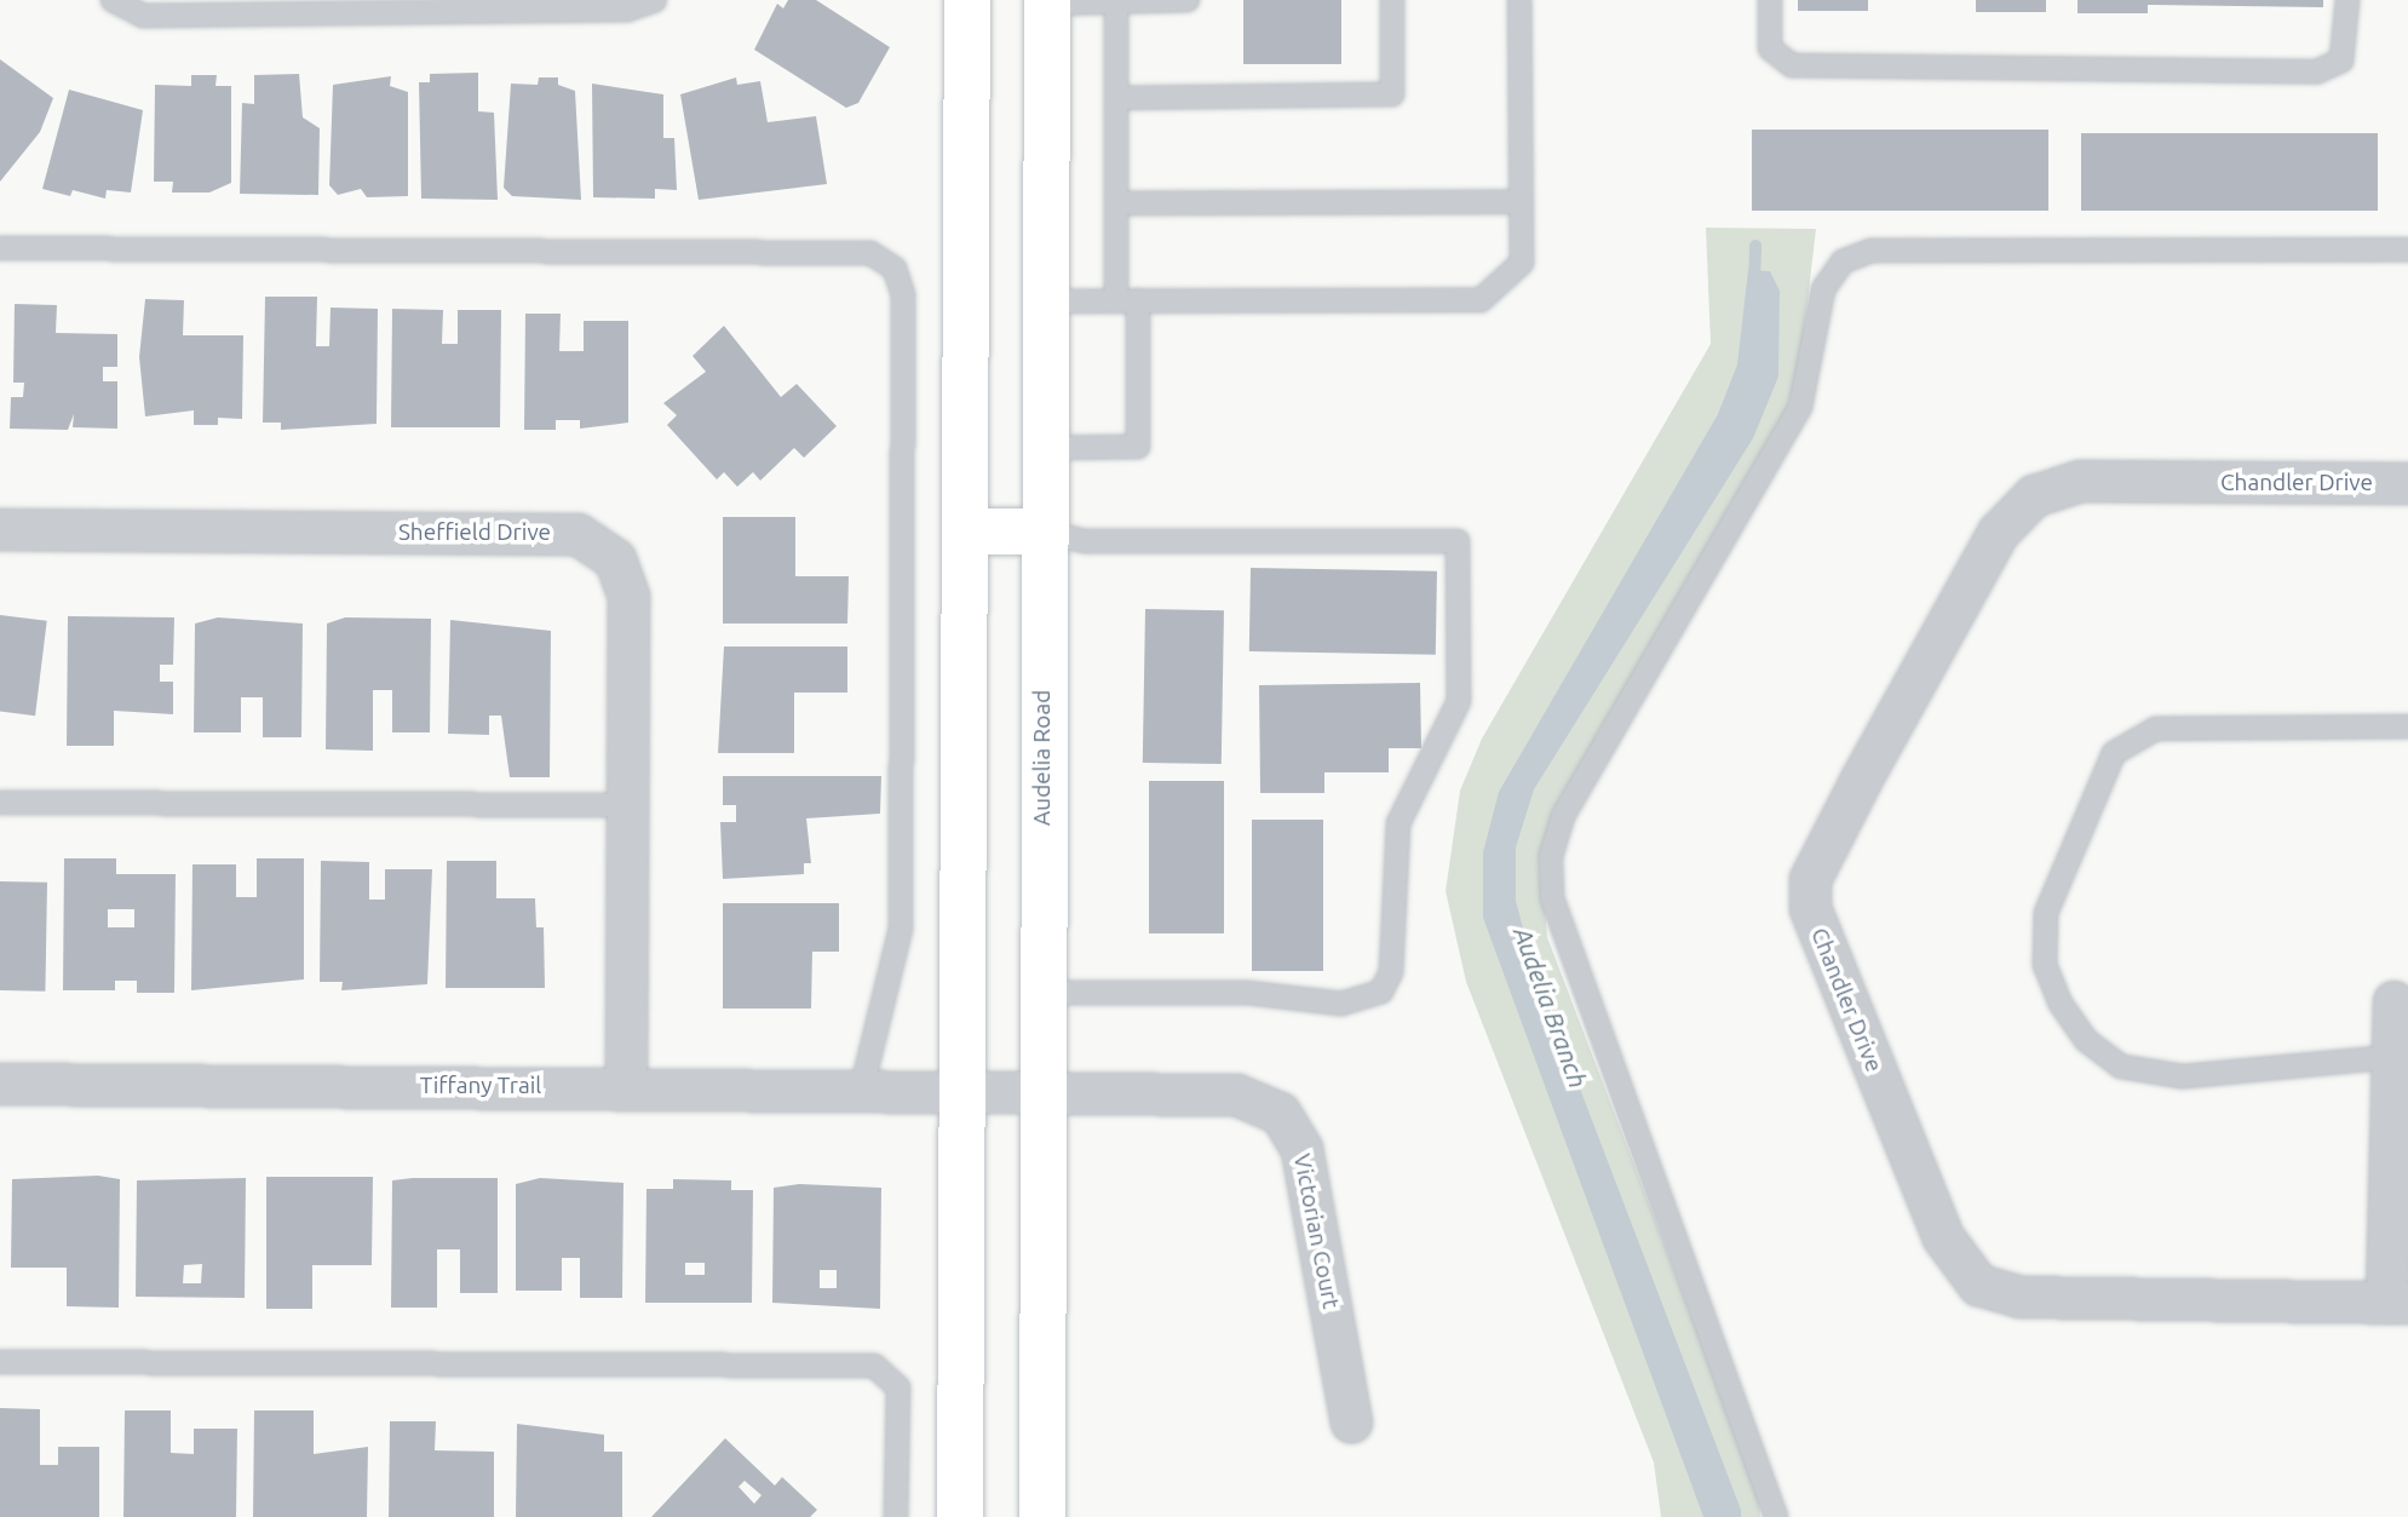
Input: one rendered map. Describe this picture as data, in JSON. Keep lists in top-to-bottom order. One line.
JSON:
{"streets":{"main road":["Audelia Road"],"street":["Chandler Drive","Sheffield Drive","Tiffany Trail","Victorian Court"]},"crossings":[["Sheffield Drive","Tiffany Trail"],["Audelia Road","Victorian Court"],["Tiffany Trail","Victorian Court"]],"water":["Audelia Branch"]}
